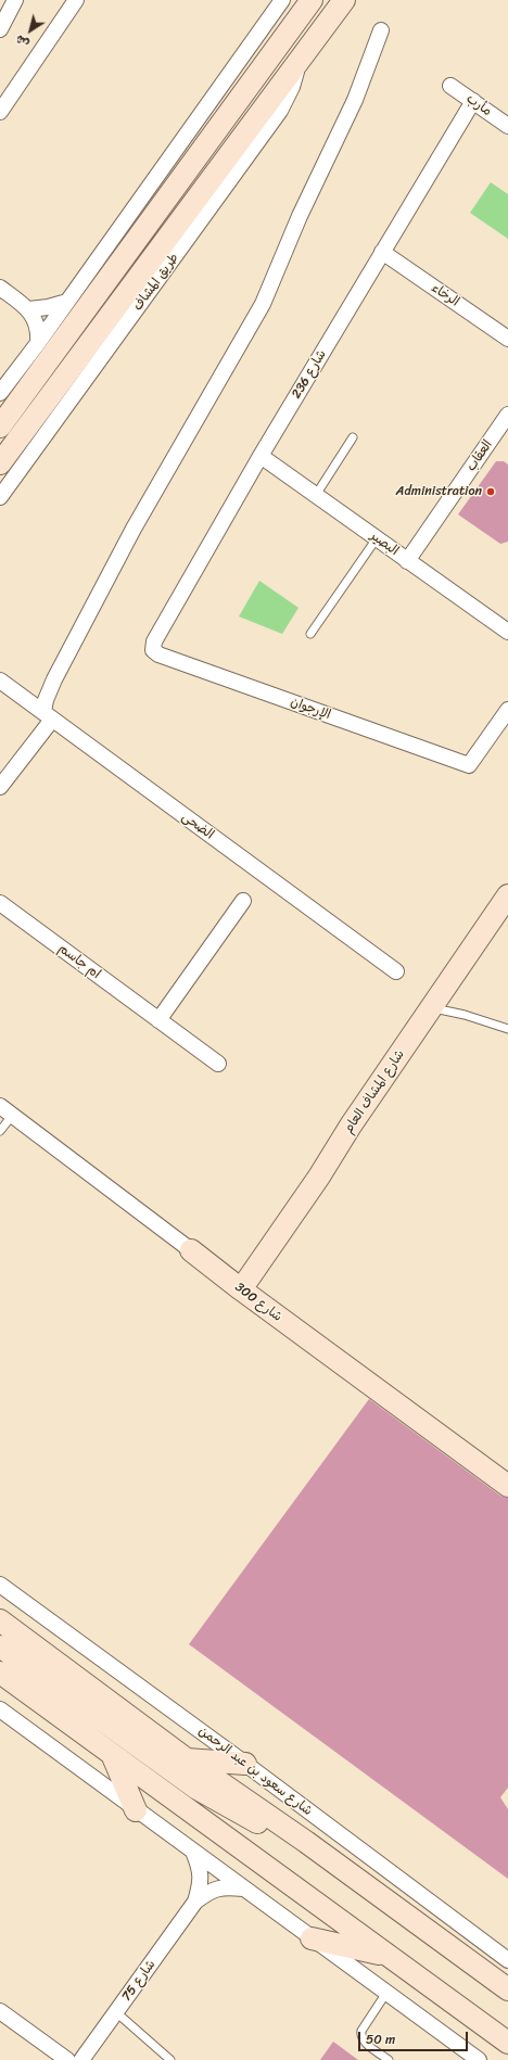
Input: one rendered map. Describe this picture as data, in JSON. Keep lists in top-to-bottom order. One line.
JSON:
{"streets":{"street":["مأرب","طريق المشاف","الرخاء","شارع 236","العقاب","البصير","الإرجوان","الضحى","ام جاسم","شارع المشاف العام","شارع 300","شارع سعود بن عبد الرحمن","شارع 75"]},"crossings":[["مأرب","شارع 236"],["الرخاء","شارع 236"],["شارع 236","البصير"],["شارع 236","الإرجوان"],["العقاب","البصير"],["شارع المشاف العام","شارع 300"]],"places":["Administration"],"scale_bar":"50 m","north":"bottom left"}
